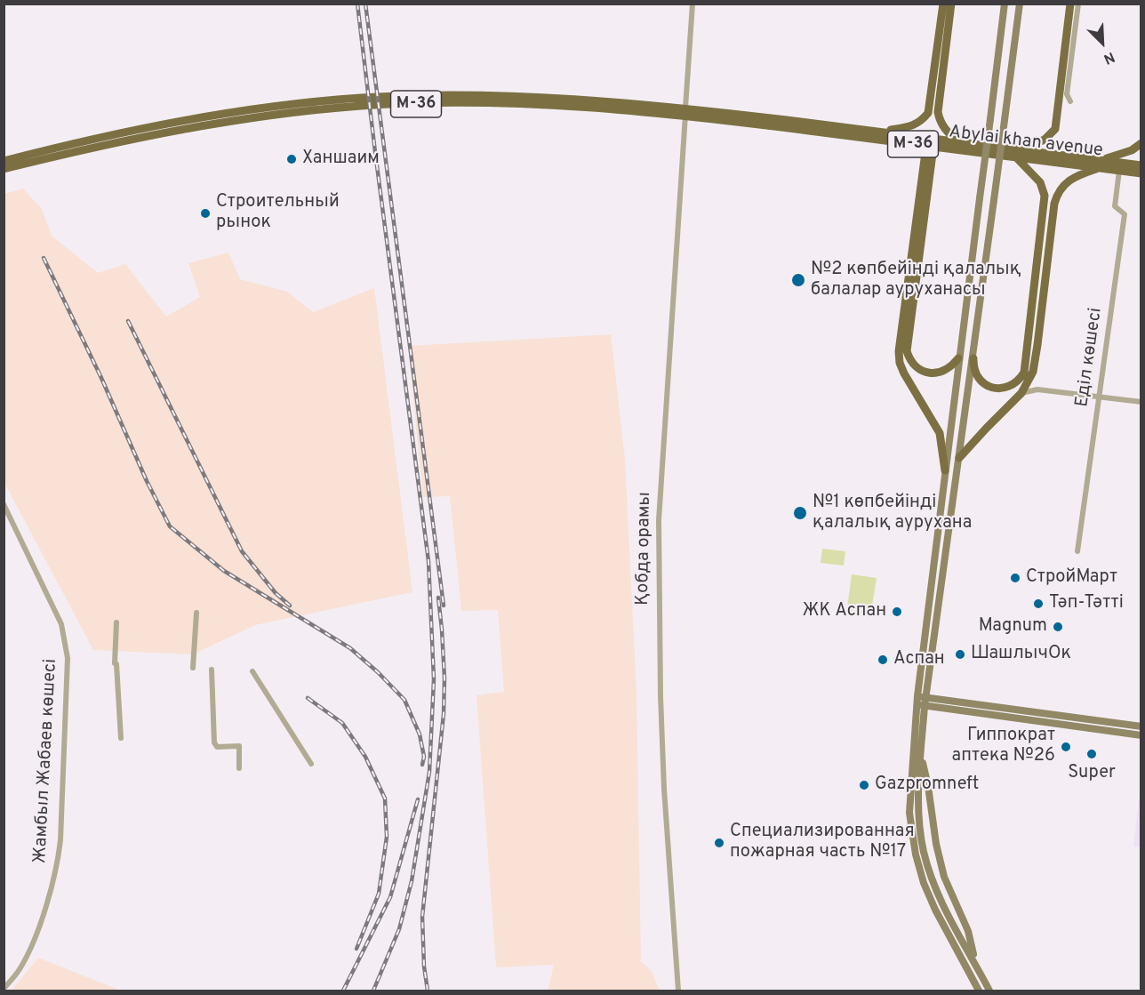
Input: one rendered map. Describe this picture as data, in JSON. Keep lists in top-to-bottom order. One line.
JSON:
{"streets":{"main road":["M-36","Abylai khan avenue"],"street":["Еділ көшесі","Қобда орамы","Жамбыл Жабаев көшесі"]},"crossings":[["M-36","Abylai khan avenue"],["M-36","Қобда орамы"],["Abylai khan avenue","Еділ көшесі"],["Abylai khan avenue","Қобда орамы"]],"places":["Ханшаим","Строительный рынок","№2 көпбейінді қалалық балалар ауруханасы","№1 көпбейінді қалалық аурухана","СтройМарт","Тәп-Тәтті","ЖК Аспан","Magnum","ШашлычОк","Аспан","Гиппократ аптека №26","Super","Gazpromneft","Специализированная пожарная часть №17"],"north":"bottom right"}
